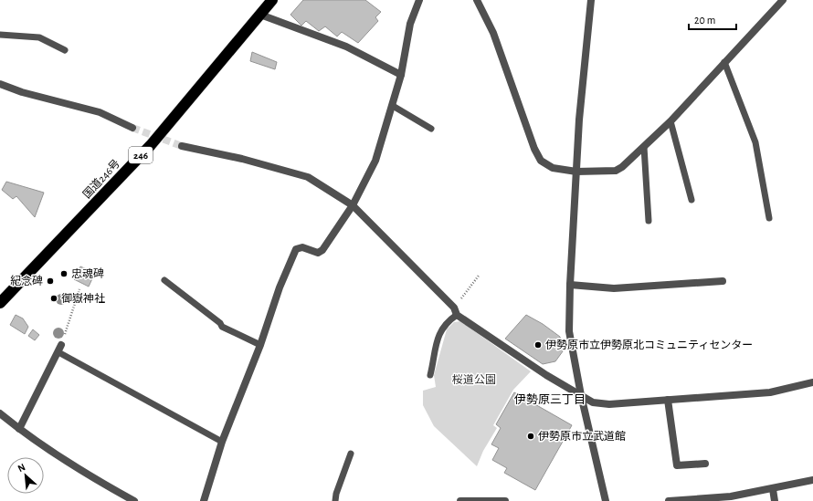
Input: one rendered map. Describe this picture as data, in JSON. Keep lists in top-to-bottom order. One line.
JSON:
{"streets":{"highway":["246","国道246号"]},"districts":["伊勢原三丁目"],"parks":["桜道公園"],"places":["忠魂碑","紀念碑","御嶽神社","伊勢原市立伊勢原北コミュニティセンター","伊勢原市立武道館"],"scale_bar":"20 m","north":"top left"}
